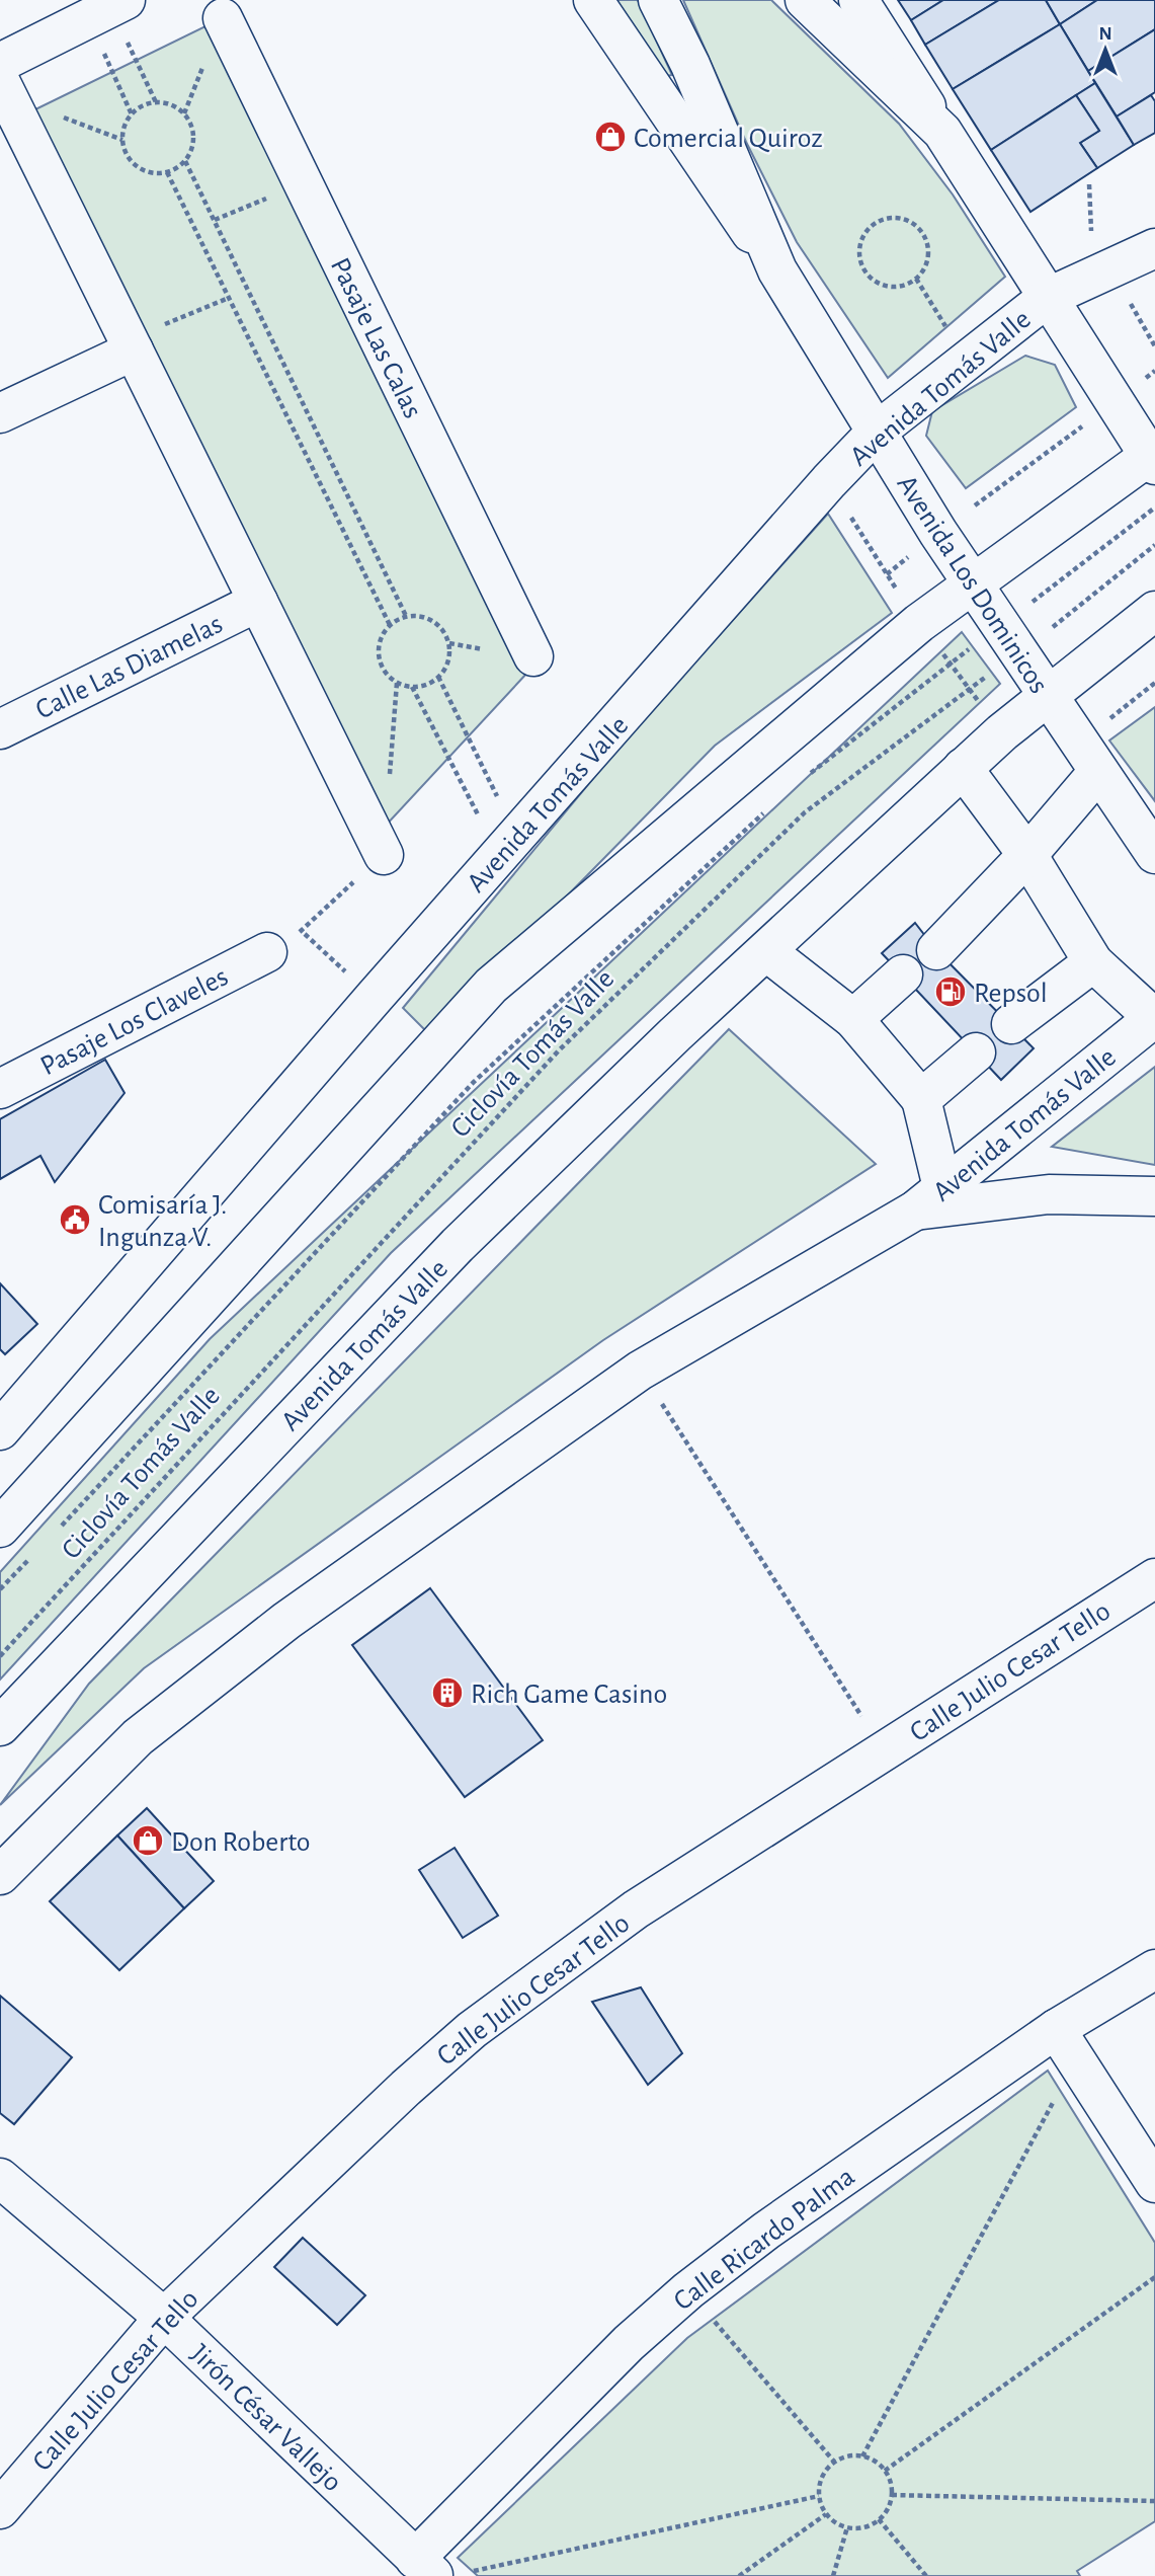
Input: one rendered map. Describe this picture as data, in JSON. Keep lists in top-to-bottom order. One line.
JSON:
{"streets":{"main road":["Pasaje Las Calas","Avenida Tomás Valle","Avenida Los Dominicos","Calle Las Diamelas","Pasaje Los Claveles","Calle Julio Cesar Tello","Calle Ricardo Palma","Jirón César Vallejo"],"path":["Ciclovía Tomás Valle"]},"crossings":[["Avenida Tomás Valle","Avenida Los Dominicos"],["Avenida Los Dominicos","Ciclovía Tomás Valle"],["Calle Julio Cesar Tello","Jirón César Vallejo"],["Calle Ricardo Palma","Jirón César Vallejo"]],"places":{"shop":["Comercial Quiroz","Don Roberto"],"fuel station":["Repsol"],"public building":["Comisaría J. Ingunza V."],"building":["Rich Game Casino"]},"north":"top"}
